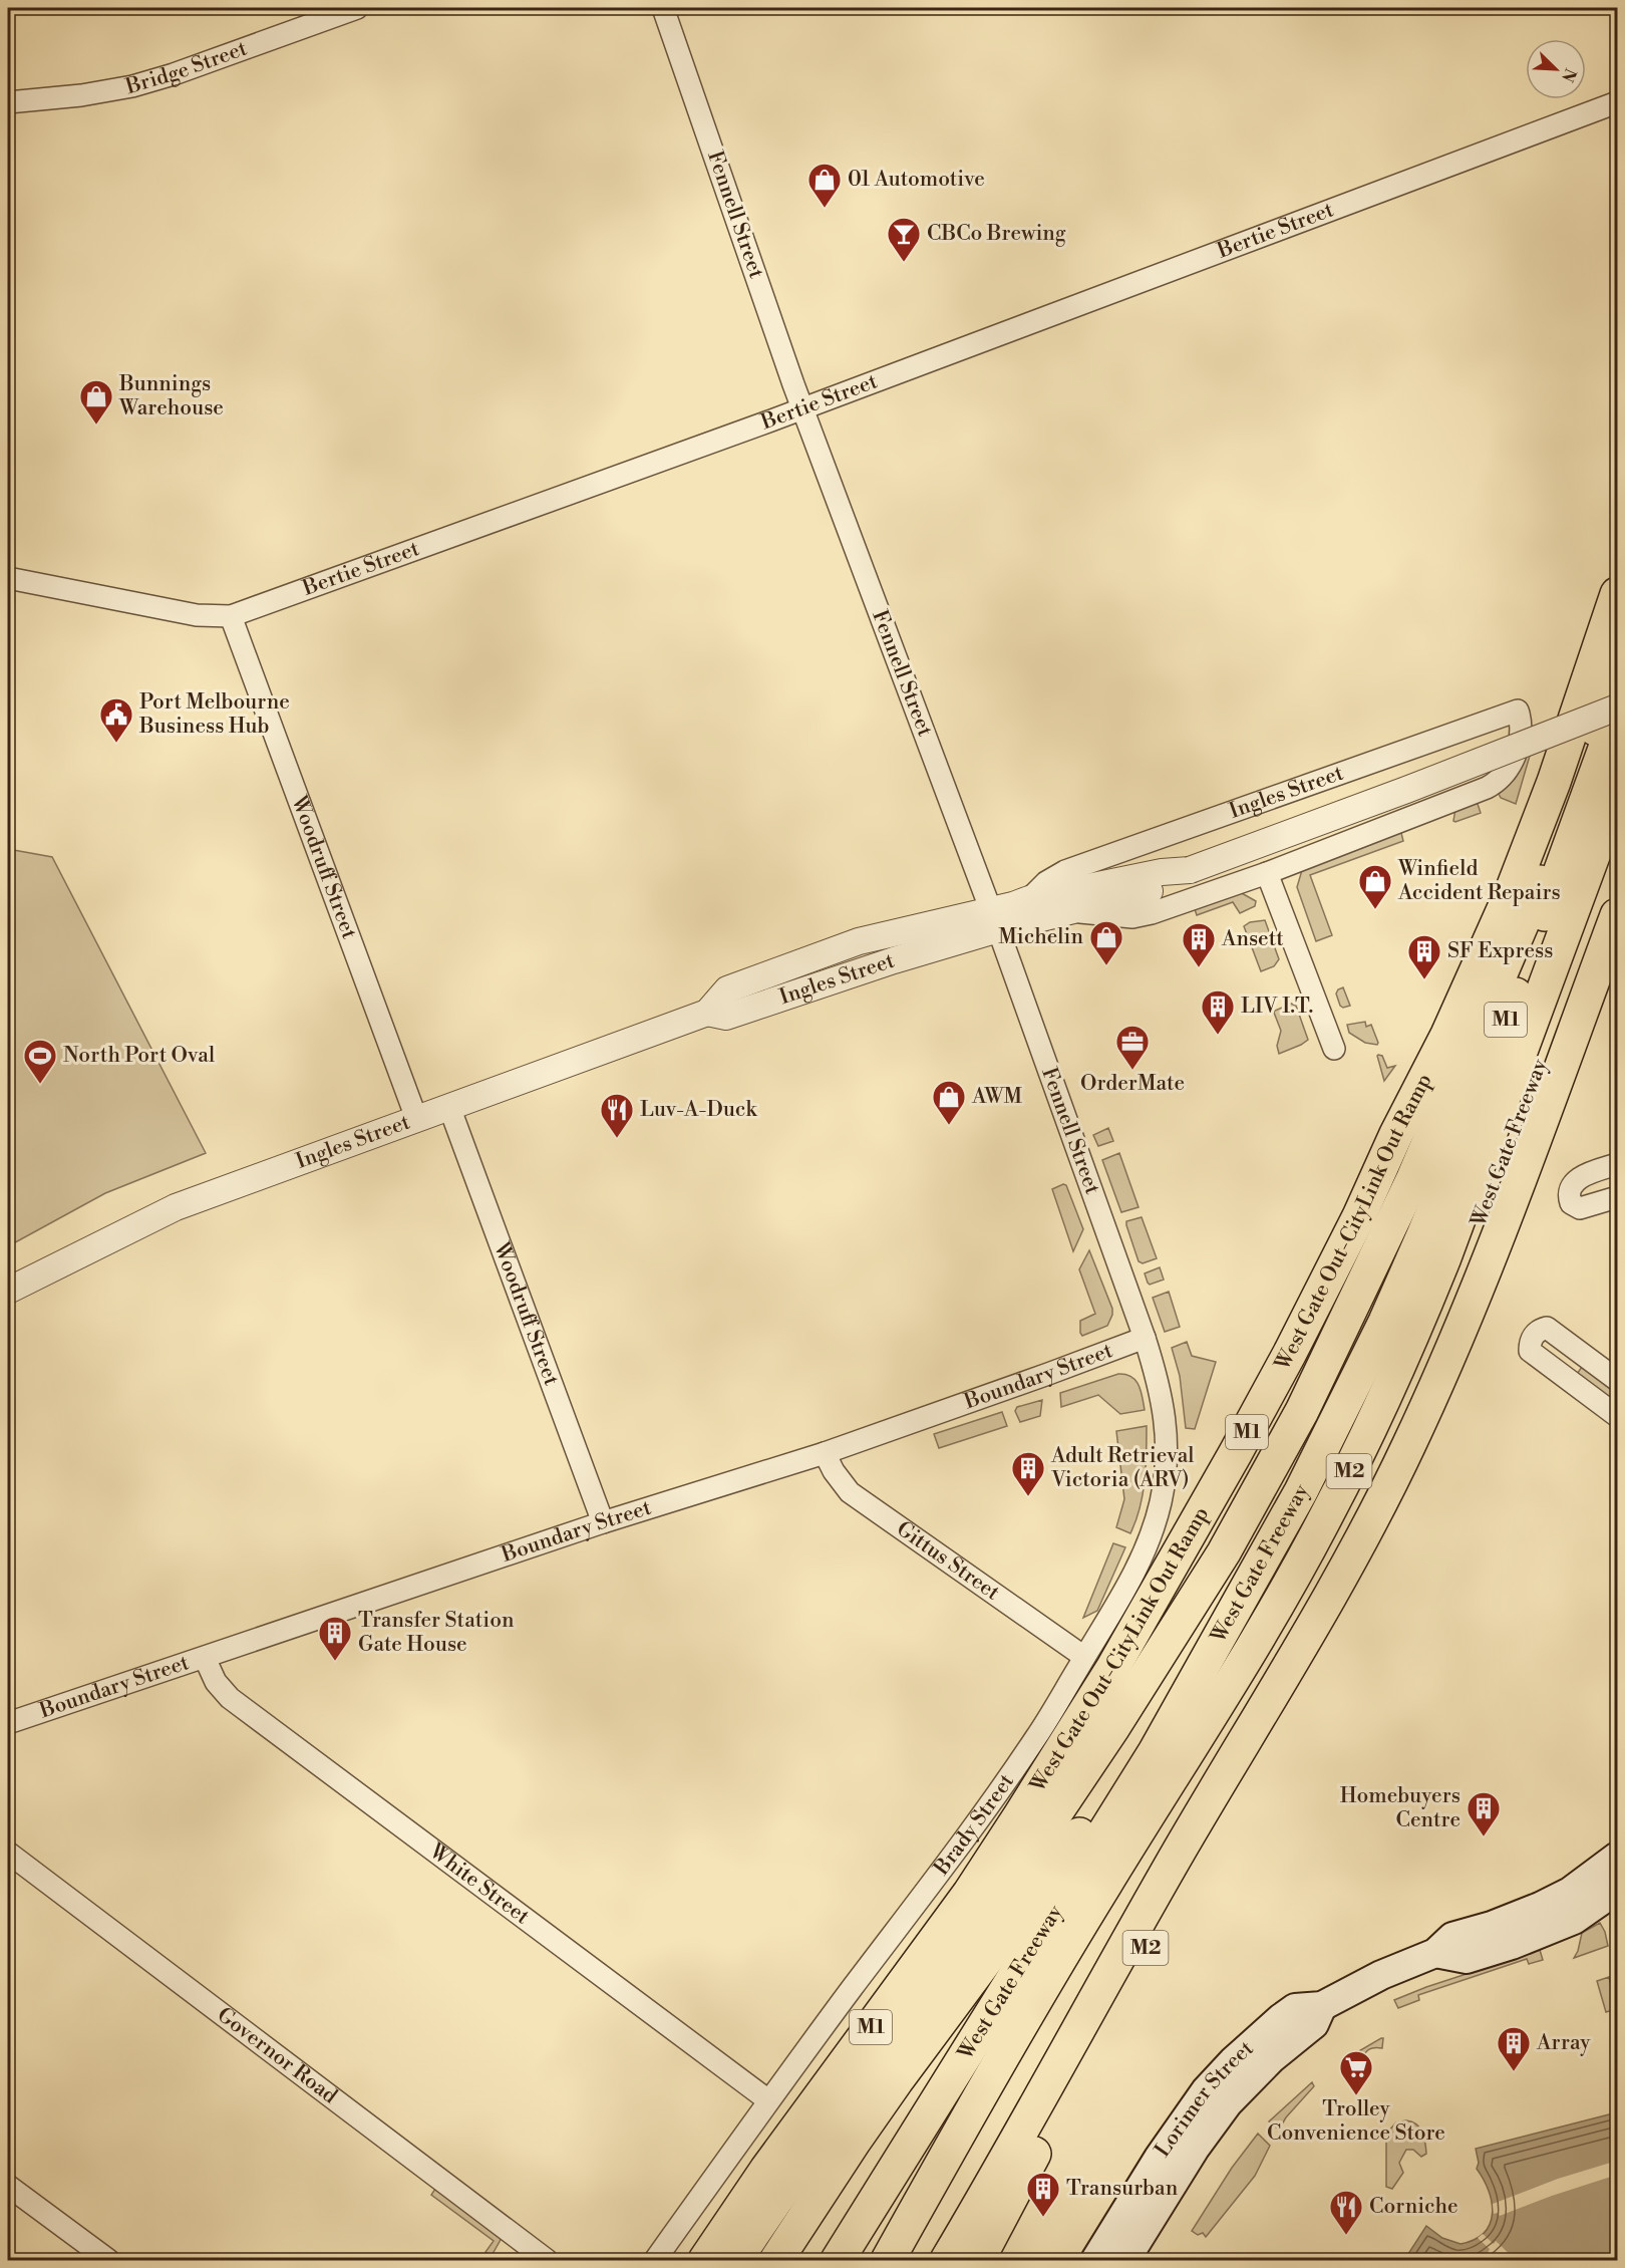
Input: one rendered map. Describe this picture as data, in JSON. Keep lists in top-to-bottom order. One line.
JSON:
{"streets":{"highway":["M1","West Gate Freeway","West Gate Out-CityLink Out Ramp","M2"],"main road":["Lorimer Street"],"street":["Bridge Street","Fennell Street","Bertie Street","Ingles Street","Woodruff Street","Boundary Street","Gittus Street","Brady Street","White Street","Governor Road"]},"crossings":[["Fennell Street","Bertie Street"],["Fennell Street","Ingles Street"],["Fennell Street","Boundary Street"],["Fennell Street","Brady Street"],["Bertie Street","Woodruff Street"],["Ingles Street","Woodruff Street"],["Woodruff Street","Boundary Street"],["M1","West Gate Out-CityLink Out Ramp"],["West Gate Freeway","M2"],["Boundary Street","Gittus Street"],["Boundary Street","Brady Street"],["Boundary Street","White Street"],["Gittus Street","Brady Street"],["Brady Street","White Street"]],"places":{"shop":["01 Automotive","Bunnings Warehouse","Winfield Accident Repairs","Michelin","AWM"],"bar":["CBCo Brewing"],"public building":["Port Melbourne Business Hub"],"building":["Ansett","SF Express","LIV I.T.","Adult Retrieval Victoria (ARV)","Transfer Station Gate House","Homebuyers Centre","Array","Transurban"],"office":["OrderMate"],"sports":["North Port Oval"],"restaurant":["Luv-A-Duck","Corniche"],"supermarket":["Trolley Convenience Store"]},"north":"bottom right"}
